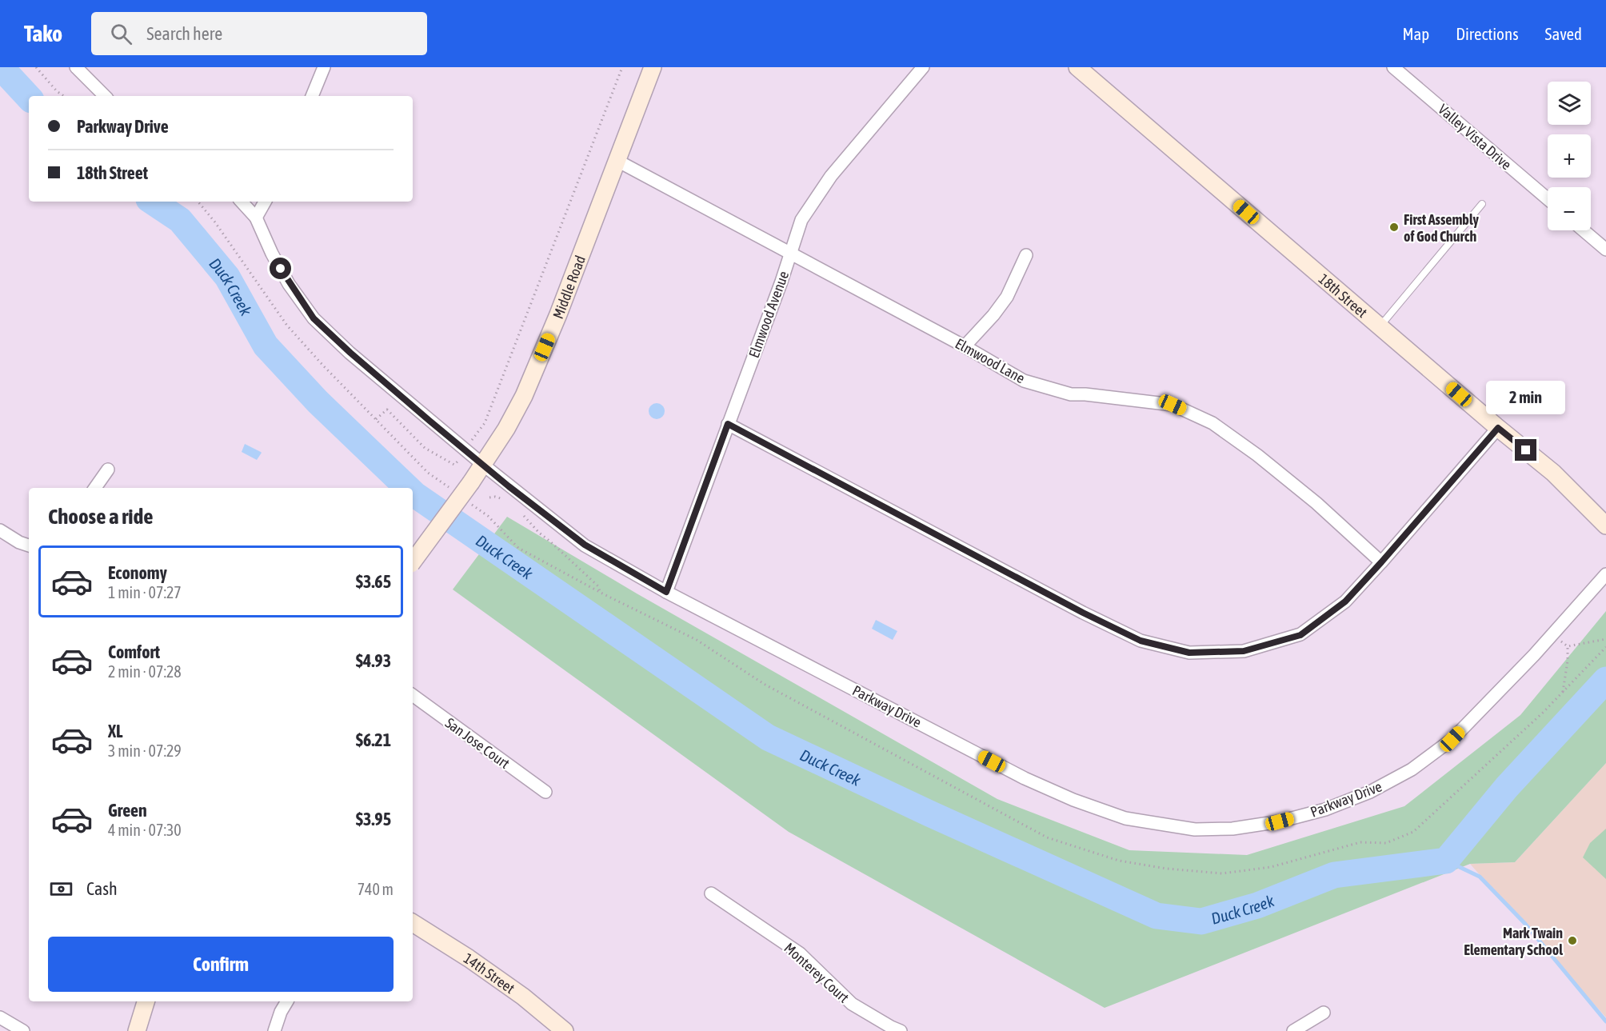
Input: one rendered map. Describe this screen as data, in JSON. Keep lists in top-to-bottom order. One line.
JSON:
{"streets":{"street":["Valley Vista Drive","Middle Road","18th Street","Elmwood Avenue","Elmwood Lane","Parkway Drive","San Jose Court","Monterey Court","14th Street"]},"crossings":[["Middle Road","Elmwood Lane"],["Middle Road","Parkway Drive"],["Elmwood Avenue","Elmwood Lane"],["Elmwood Avenue","Parkway Drive"]],"water":["Duck Creek"],"places":["First Assembly of God Church","Mark Twain Elementary School"],"page":{"header":"Tako","search":"Search here","nav":["Map","Directions","Saved"],"map_buttons":["+","−"],"banner":["Parkway Drive","18th Street"],"bubble":"2 min","heading":"Choose a ride","list":[{"name":"Economy","note":"1 min · 07:27","value":"$3.65"},{"name":"Comfort","note":"2 min · 07:28","value":"$4.93"},{"name":"XL","note":"3 min · 07:29","value":"$6.21"},{"name":"Green","note":"4 min · 07:30","value":"$3.95"}],"pay":["Cash","740 m"],"buttons":"Confirm"}}
